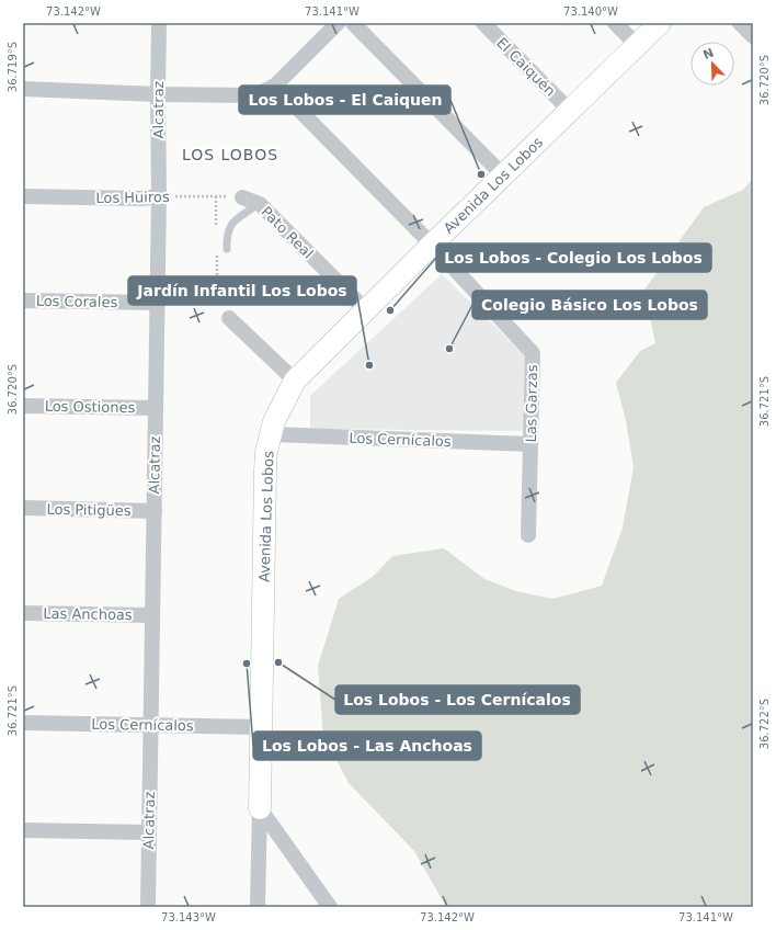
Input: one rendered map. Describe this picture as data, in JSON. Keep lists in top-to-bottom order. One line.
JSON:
{"streets":{"street":["El Caiquén","Alcatraz","Avenida Los Lobos","Los Huiros","Pato Real","Los Corales","Las Garzas","Los Ostiones","Los Cernícalos","Los Pitigües","Las Anchoas"]},"crossings":[["El Caiquén","Avenida Los Lobos"],["Alcatraz","Los Huiros"],["Alcatraz","Los Corales"],["Alcatraz","Los Ostiones"],["Alcatraz","Los Cernícalos"],["Alcatraz","Los Pitigües"],["Alcatraz","Las Anchoas"],["Avenida Los Lobos","Pato Real"],["Avenida Los Lobos","Las Garzas"],["Avenida Los Lobos","Los Cernícalos"],["Los Huiros","Pato Real"],["Las Garzas","Los Cernícalos"]],"districts":["LOS LOBOS"],"places":["Los Lobos - El Caiquen","Los Lobos - Colegio Los Lobos","Colegio Básico Los Lobos","Jardín Infantil Los Lobos","Los Lobos - Los Cernícalos","Los Lobos - Las Anchoas"],"north":"top left","coordinates":["73.142°W","73.141°W","73.140°W","36.719°S","36.720°S","36.721°S","36.722°S","73.143°W"]}
